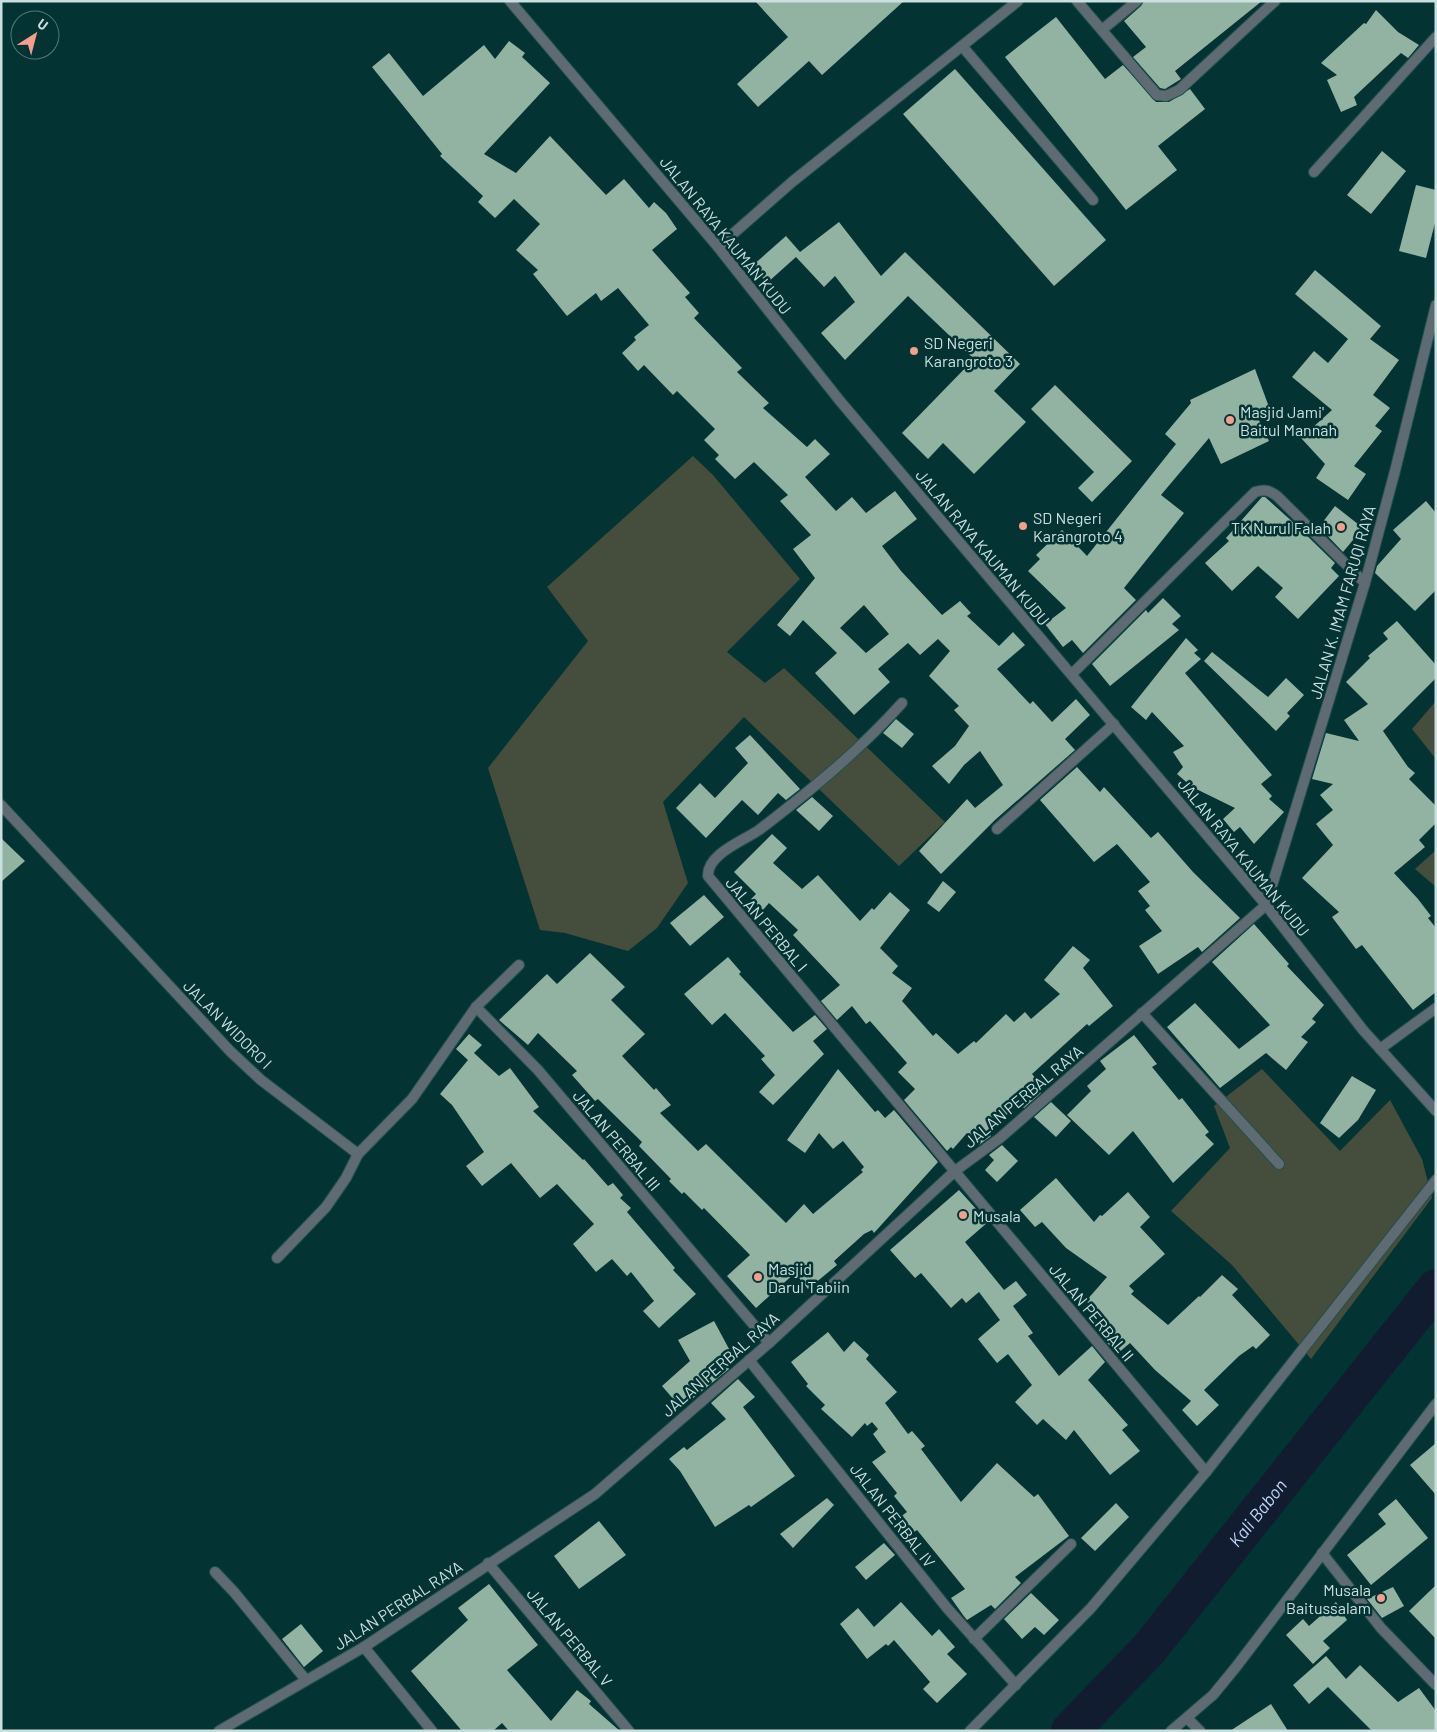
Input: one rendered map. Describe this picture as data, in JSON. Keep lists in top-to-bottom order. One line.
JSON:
{"streets":{"street":["JALAN RAYA KAUMAN KUDU","JALAN K. IMAM FARUQI RAYA","JALAN PERBAL I","JALAN WIDORO I","JALAN PERBAL RAYA","JALAN PERBAL III","JALAN PERBAL II","JALAN PERBAL IV","JALAN PERBAL V"]},"crossings":[["JALAN RAYA KAUMAN KUDU","JALAN K. IMAM FARUQI RAYA"],["JALAN RAYA KAUMAN KUDU","JALAN PERBAL RAYA"],["JALAN K. IMAM FARUQI RAYA","JALAN PERBAL RAYA"],["JALAN PERBAL I","JALAN PERBAL RAYA"],["JALAN PERBAL I","JALAN PERBAL II"],["JALAN PERBAL RAYA","JALAN PERBAL III"],["JALAN PERBAL RAYA","JALAN PERBAL II"],["JALAN PERBAL RAYA","JALAN PERBAL IV"],["JALAN PERBAL RAYA","JALAN PERBAL V"]],"water":["Kali Babon"],"places":["SD Negeri Karangroto 3","Masjid Jami' Baitul Mannah","SD Negeri Karangroto 4","TK Nurul Falah","Musala","Masjid Darul Tabiin","Musala Baitussalam"],"north":"top right"}
